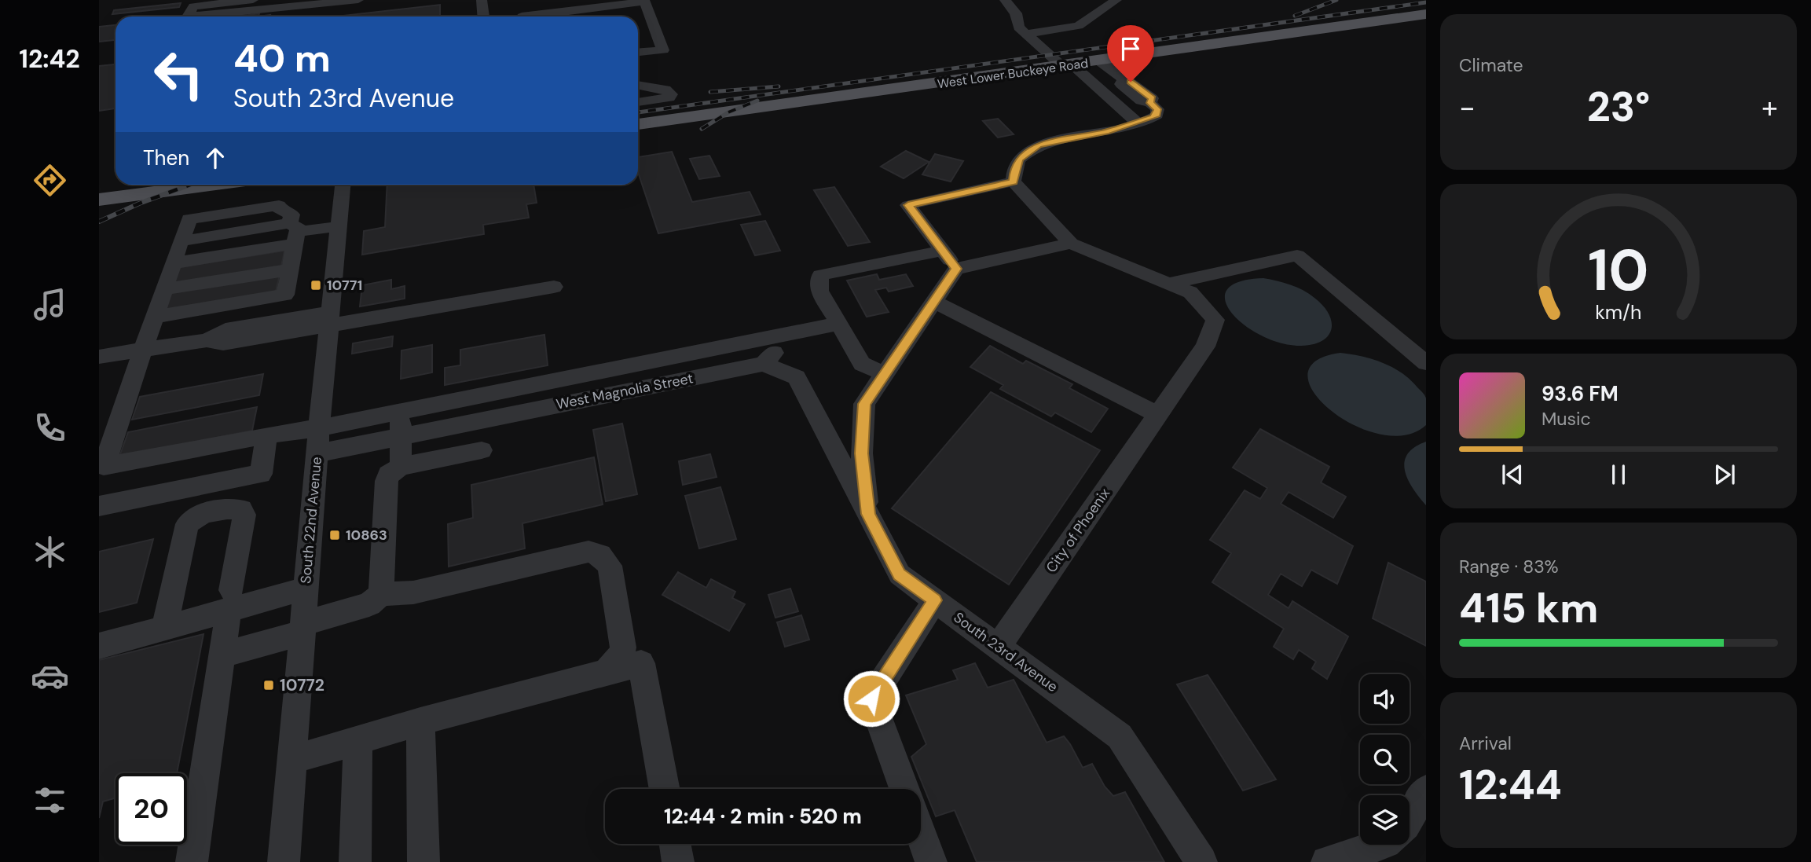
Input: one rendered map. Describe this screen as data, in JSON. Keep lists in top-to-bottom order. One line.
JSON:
{"streets":{"main road":["West Lower Buckeye Road"],"street":["West Magnolia Street","South 22nd Avenue","City of Phoenix","South 23rd Avenue"]},"crossings":[["West Magnolia Street","South 22nd Avenue"],["West Magnolia Street","South 23rd Avenue"],["City of Phoenix","South 23rd Avenue"]],"places":{"transit":["10771","10863","10772"]},"page":{"tabs":"12:42","tile":["Climate",["Range · 83%","415 km"],["Arrival","12:44"]],"turn":["40 m","South 23rd Avenue"],"heat":["−","23°","+"],"then":"Then","song":["93.6 FM","Music"],"limit":"20","trip":"12:44 · 2 min · 520 m","gauge":["10","km/h"]}}
